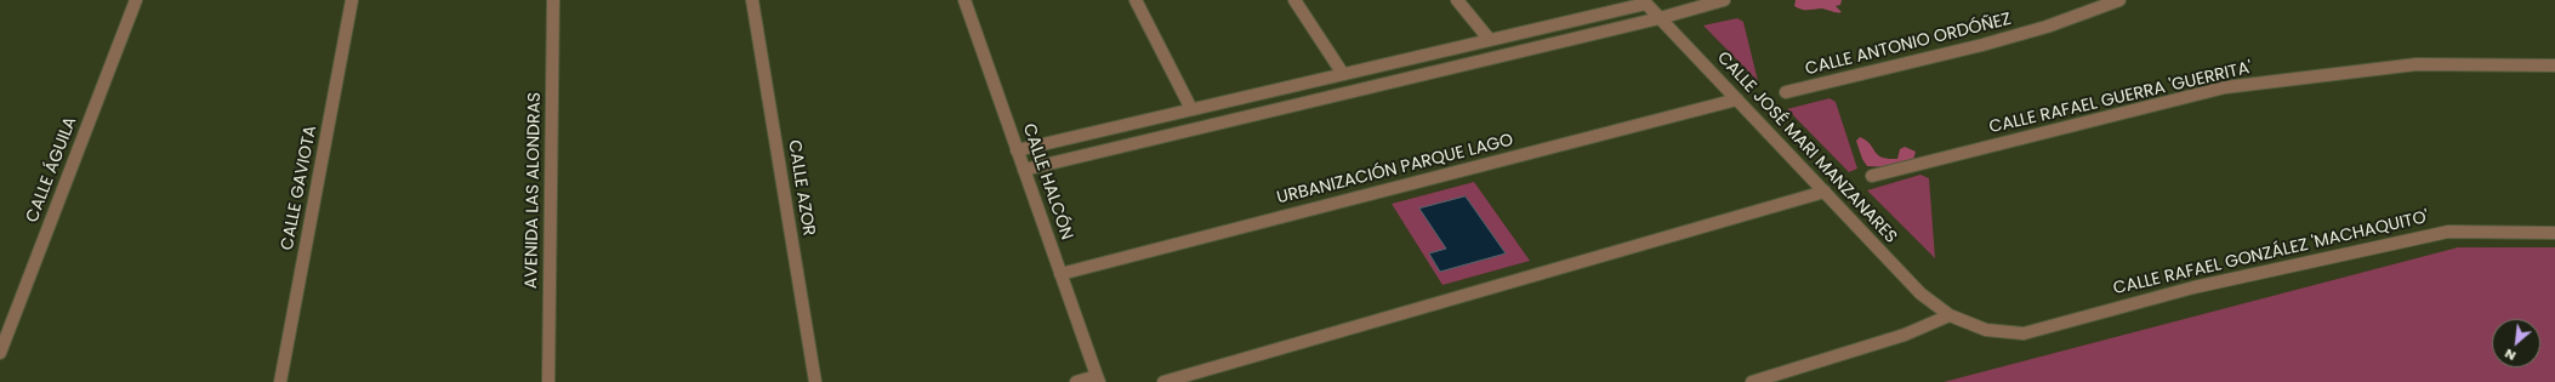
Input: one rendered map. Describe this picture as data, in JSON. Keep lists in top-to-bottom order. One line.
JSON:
{"streets":{"street":["CALLE ANTONIO ORDÓÑEZ","CALLE RAFAEL GUERRA 'GUERRITA'","CALLE JOSÉ MARI MANZANARES","CALLE ÁGUILA","URBANIZACIÓN PARQUE LAGO","CALLE HALCÓN","CALLE GAVIOTA","CALLE AZOR","AVENIDA LAS ALONDRAS","CALLE RAFAEL GONZÁLEZ 'MACHAQUITO'"]},"crossings":[["CALLE JOSÉ MARI MANZANARES","URBANIZACIÓN PARQUE LAGO"],["CALLE JOSÉ MARI MANZANARES","CALLE RAFAEL GONZÁLEZ 'MACHAQUITO'"],["URBANIZACIÓN PARQUE LAGO","CALLE HALCÓN"]],"north":"bottom left"}
